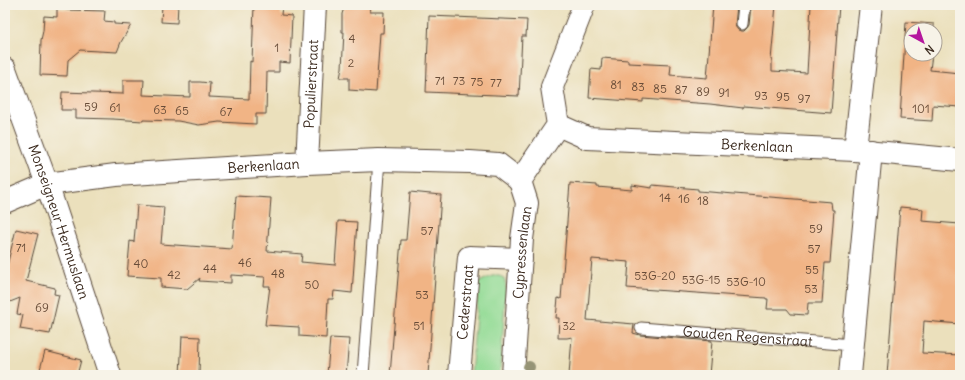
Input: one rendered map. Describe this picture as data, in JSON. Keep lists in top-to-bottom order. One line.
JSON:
{"streets":{"street":["Populierstraat","Berkenlaan","Monseigneur Hermuslaan","Cypressenlaan","Cederstraat"],"lane":["Gouden Regenstraat"]},"crossings":[["Populierstraat","Berkenlaan"],["Berkenlaan","Monseigneur Hermuslaan"],["Berkenlaan","Cypressenlaan"],["Cypressenlaan","Cederstraat"]],"house_numbers":["4","1","2","71","73","75","77","81","83","85","87","89","91","93","95","97","59","61","101","63","65","67","14","16","18","59","57","71","57","46","40","44","55","48","42","53G-20","53G-15","53G-10","50","53","53","69","51","32"],"north":"bottom right"}
